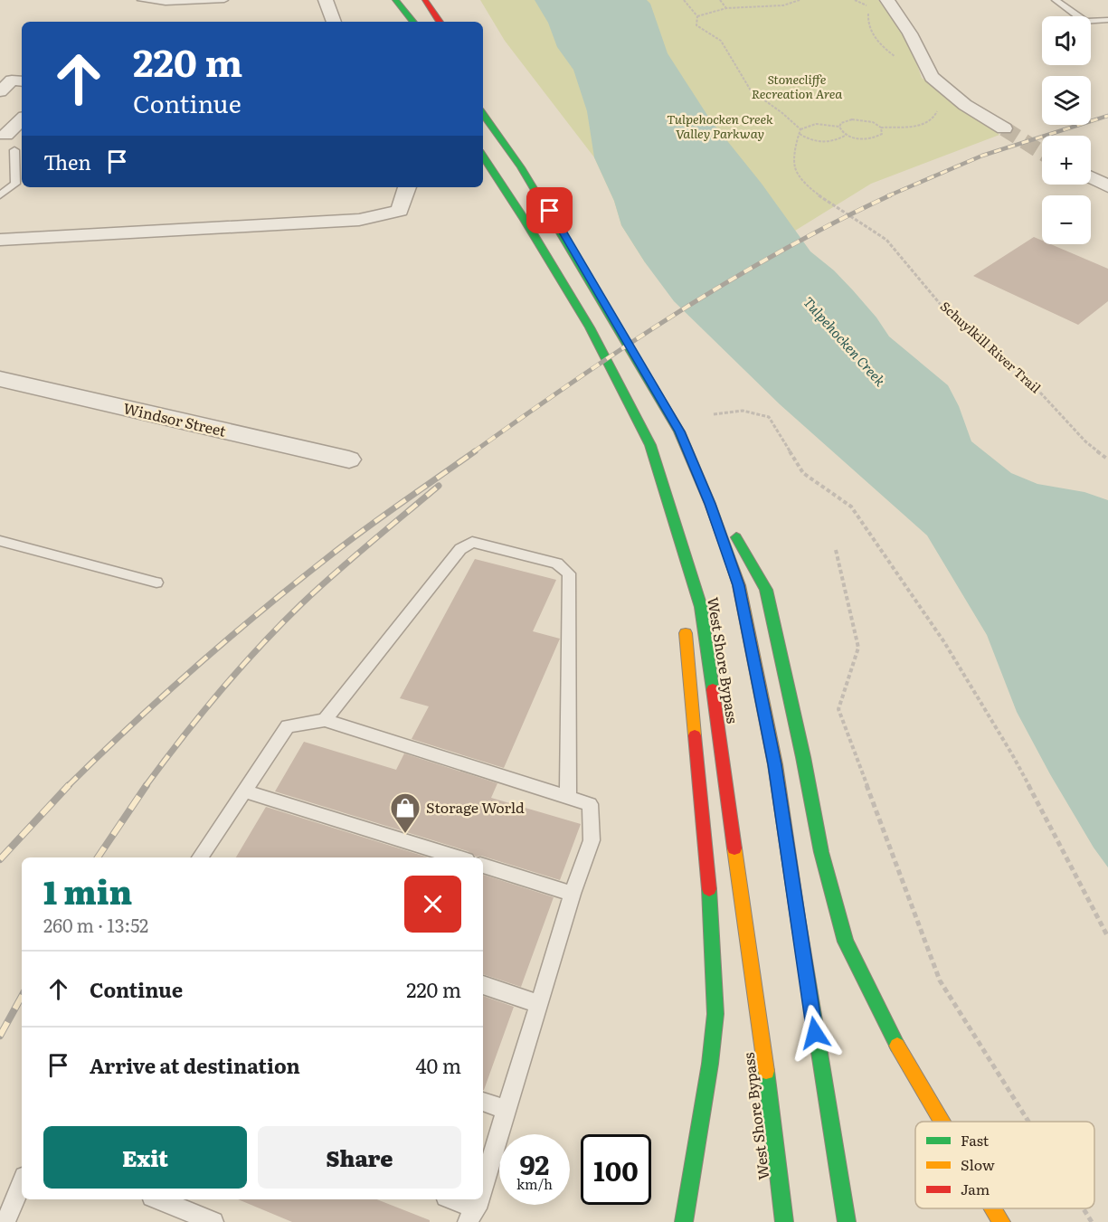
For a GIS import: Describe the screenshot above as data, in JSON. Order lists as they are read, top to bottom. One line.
{"streets":{"highway":["West Shore Bypass"],"street":["Windsor Street"],"path":["Schuylkill River Trail"]},"water":["Tulpehocken Creek"],"parks":["Stonecliffe Recreation Area","Tulpehocken Creek Valley Parkway"],"places":{"shop":["Storage World"]},"legend":["Fast","Slow","Jam"],"page":{"map_buttons":["+","−"],"turn":["220 m","Continue"],"then":"Then","heading":["1 min","260 m · 13:52"],"list":[{"name":"Continue","value":"220 m"},{"name":"Arrive at destination","value":"40 m"}],"buttons":["Exit","Share"],"speed":"92 km/h","limit":"100"}}
